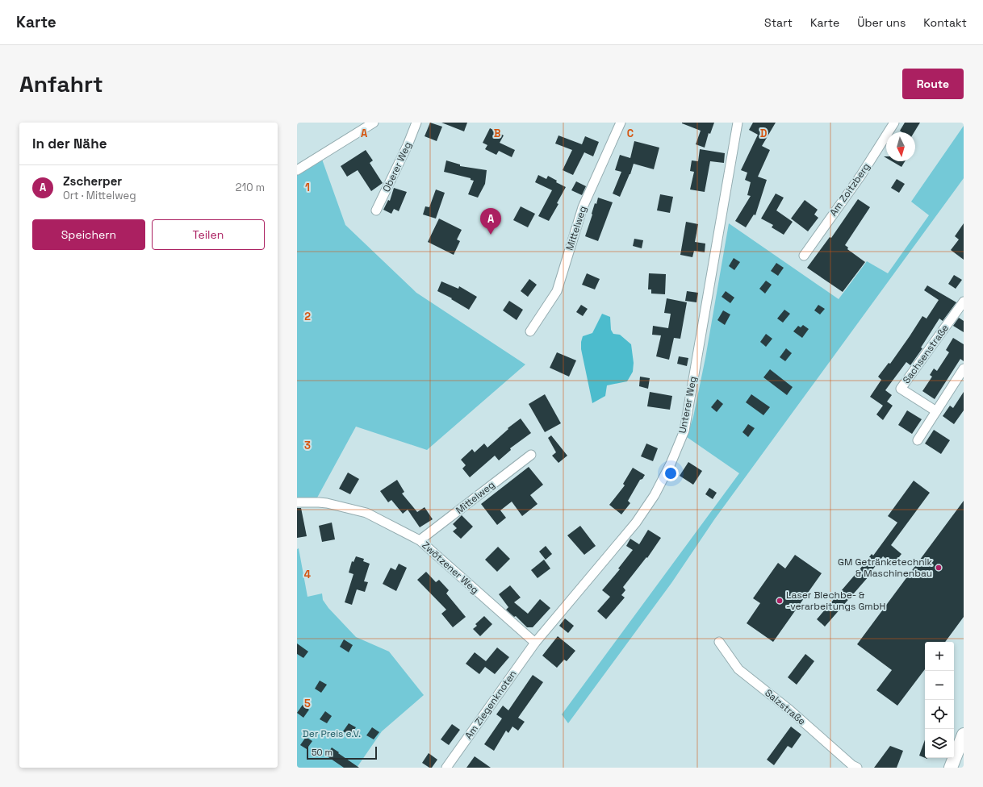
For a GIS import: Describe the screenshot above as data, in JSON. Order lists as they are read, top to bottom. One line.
{"streets":{"street":["Oberer Weg","Am Zoitzberg","Mittelweg","Sachsenstraße","Unterer Weg","Zwötzener Weg","Am Ziegenknoten","Salzstraße"]},"crossings":[["Mittelweg","Zwötzener Weg"],["Unterer Weg","Zwötzener Weg"],["Unterer Weg","Am Ziegenknoten"],["Zwötzener Weg","Am Ziegenknoten"]],"parks":["Der Preis e.V."],"places":["GM Getränketechnik & Maschinenbau","Laser Blechbe- & -verarbeitungs GmbH"],"scale_bar":"50 m","north":"bottom","page":{"header":"Karte","nav":["Start","Karte","Über uns","Kontakt"],"buttons":["Route",["Speichern","Teilen"]],"title":"Anfahrt","heading":"In der Nähe","list":[{"mark":"A","name":"Zscherper","note":"Ort · Mittelweg","value":"210 m"}],"pins":"A","map_buttons":["+","−"],"scale":"50 m"},"grid":{"columns":["A","B","C","D"],"rows":["1","2","3","4","5"]}}
